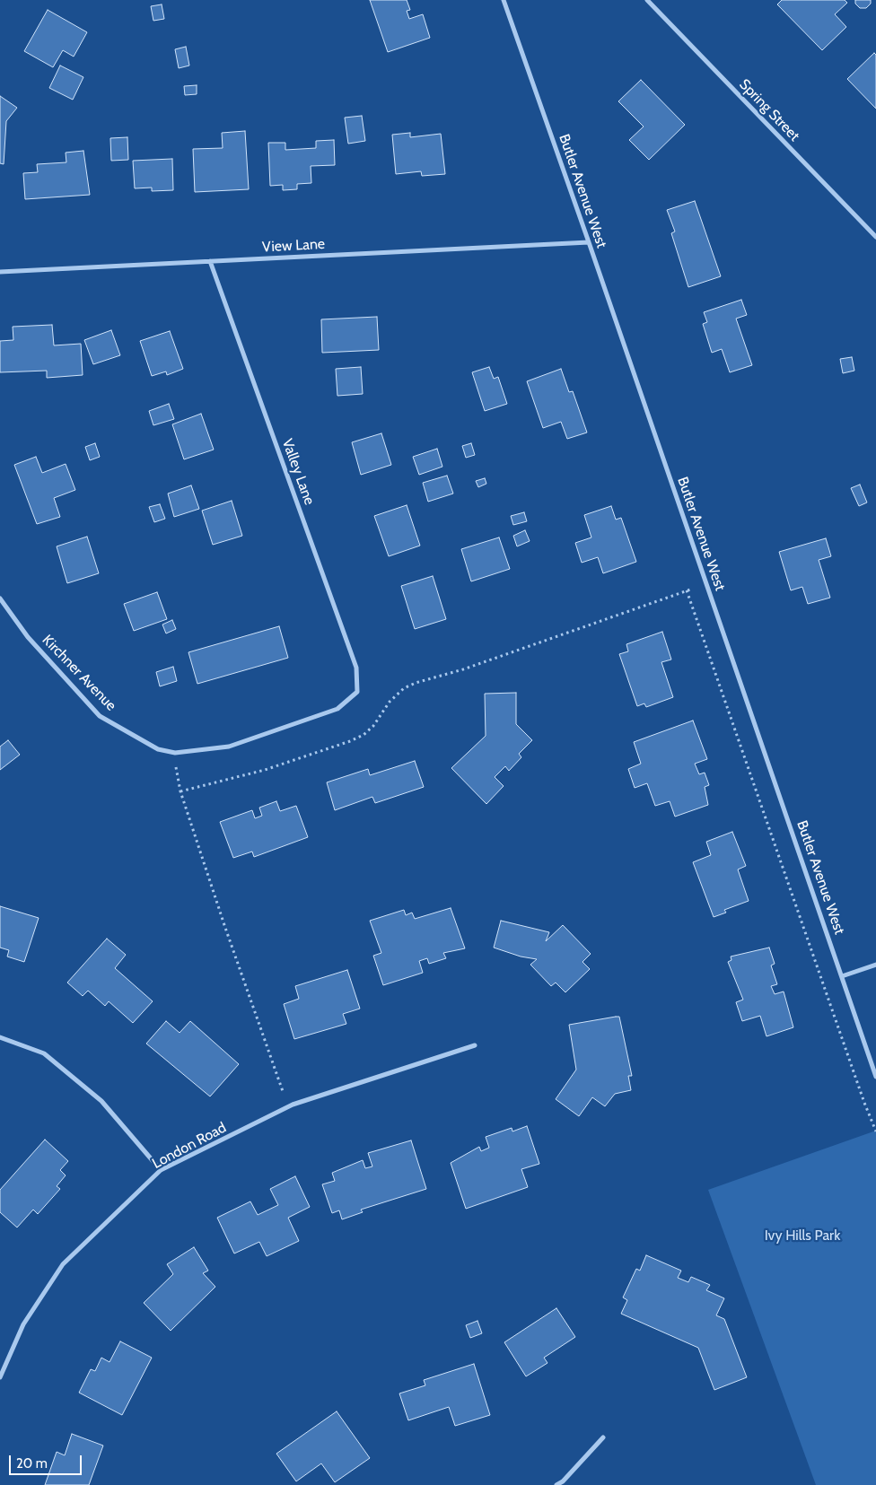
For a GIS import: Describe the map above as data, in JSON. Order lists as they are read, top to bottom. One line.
{"streets":{"street":["Spring Street","Butler Avenue West","View Lane","Valley Lane","Kirchner Avenue","London Road"]},"crossings":[["Butler Avenue West","View Lane"],["View Lane","Valley Lane"],["Valley Lane","Kirchner Avenue"]],"parks":["Ivy Hills Park"],"scale_bar":"20 m"}
